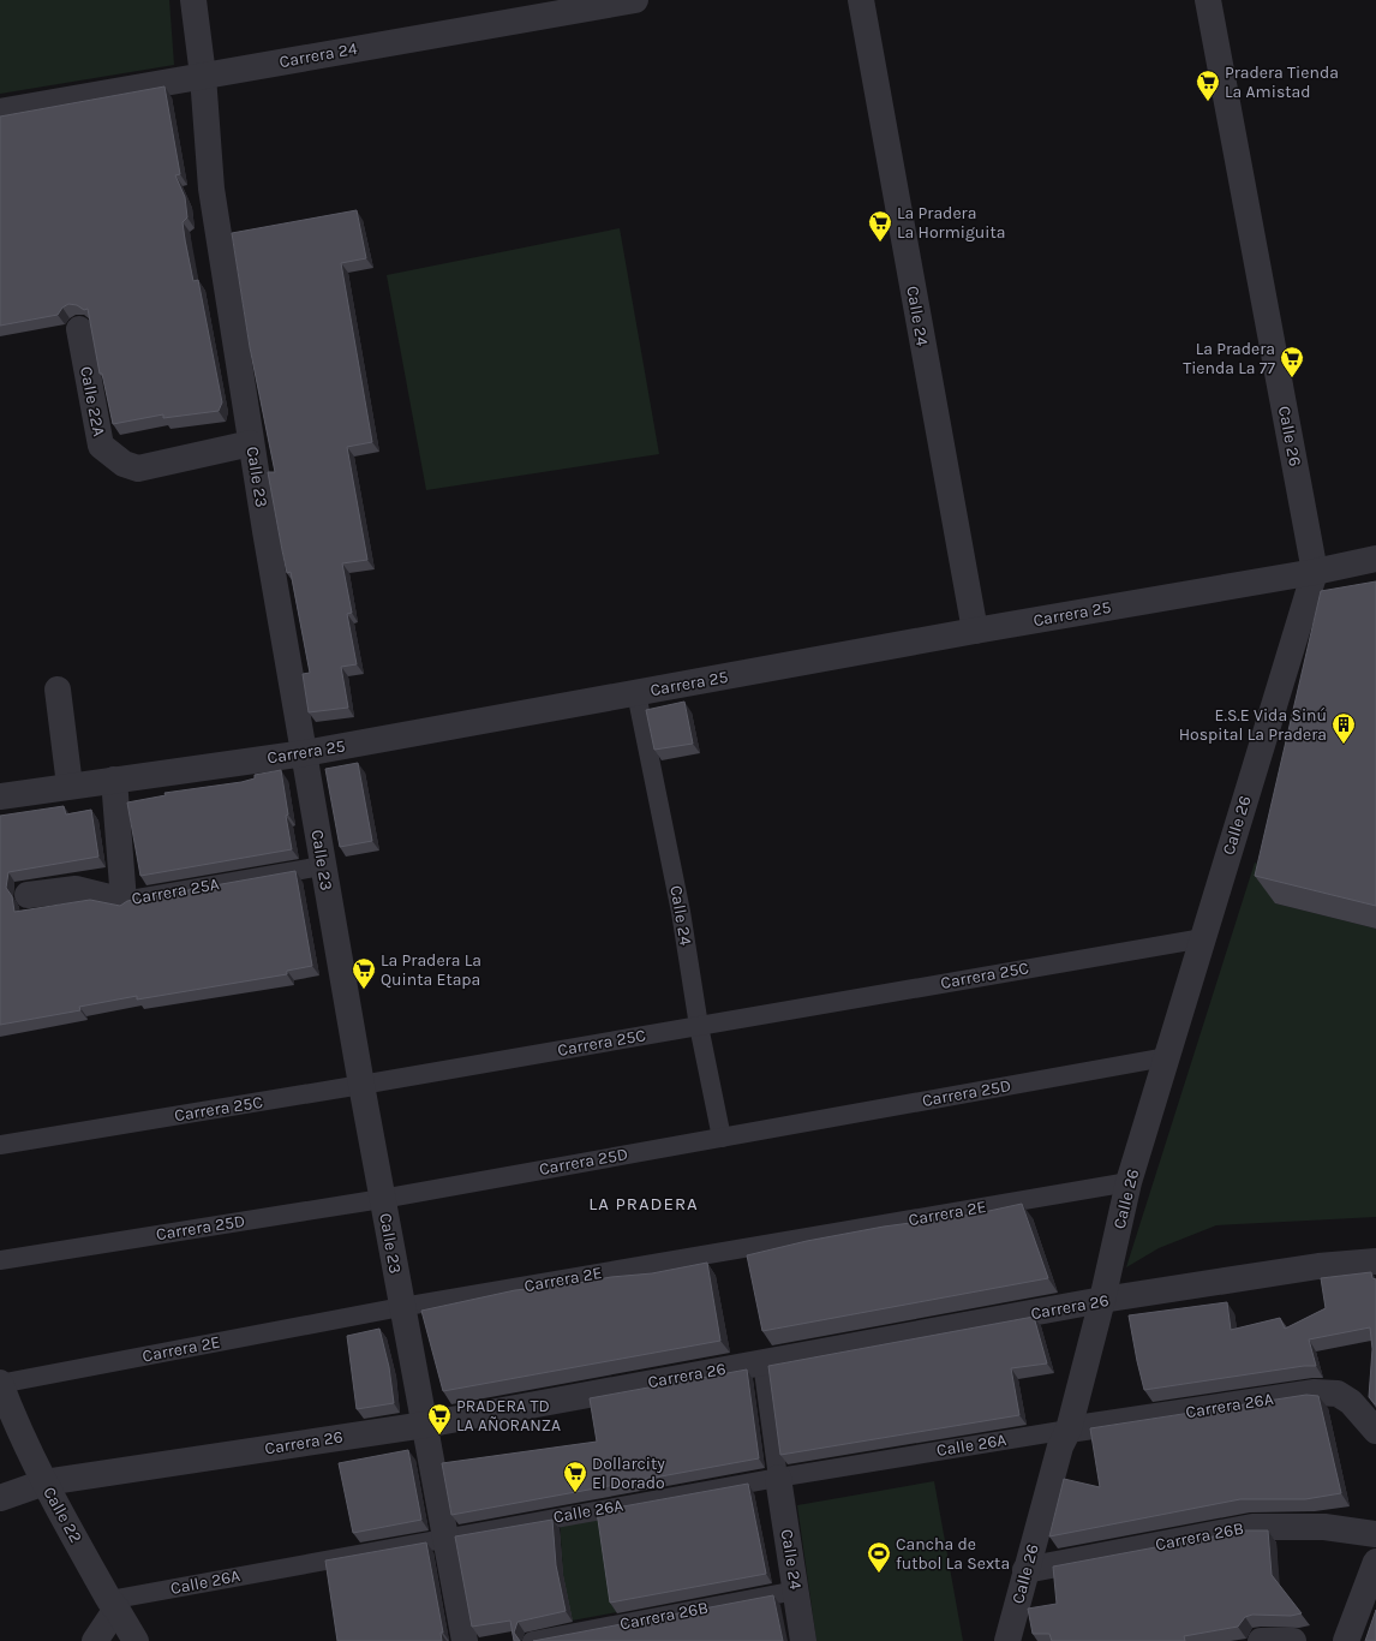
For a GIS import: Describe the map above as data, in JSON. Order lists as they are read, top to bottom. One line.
{"streets":{"street":["Carrera 24","Calle 24","Calle 22A","Calle 26","Calle 23","Carrera 25","Carrera 25A","Carrera 25C","Carrera 25D","Carrera 2E","Carrera 26","Carrera 26A","Calle 26A","Calle 22","Carrera 26B"]},"crossings":[["Carrera 24","Calle 23"],["Calle 24","Carrera 25"],["Calle 24","Carrera 25C"],["Calle 24","Carrera 25D"],["Calle 24","Calle 26A"],["Calle 24","Carrera 26B"],["Calle 22A","Calle 23"],["Calle 26","Carrera 25"],["Calle 26","Carrera 25C"],["Calle 26","Carrera 25D"],["Calle 26","Carrera 2E"],["Calle 26","Carrera 26"],["Calle 26","Carrera 26A"],["Calle 26","Calle 26A"],["Calle 26","Carrera 26B"],["Calle 23","Carrera 25"],["Calle 23","Carrera 25A"],["Calle 23","Carrera 25C"],["Calle 23","Carrera 25D"],["Calle 23","Carrera 2E"],["Calle 23","Carrera 26"],["Calle 23","Calle 26A"],["Carrera 2E","Calle 22"],["Carrera 26","Calle 22"],["Carrera 26A","Calle 26A"],["Calle 26A","Calle 22"]],"districts":["LA PRADERA"],"places":{"supermarket":["Pradera Tienda La Amistad","La Pradera La Hormiguita","La Pradera Tienda La 77","La Pradera La Quinta Etapa","PRADERA TD LA AÑORANZA","Dollarcity El Dorado"],"building":["E.S.E Vida Sinú Hospital La Pradera"],"sports":["Cancha de futbol La Sexta"]}}
